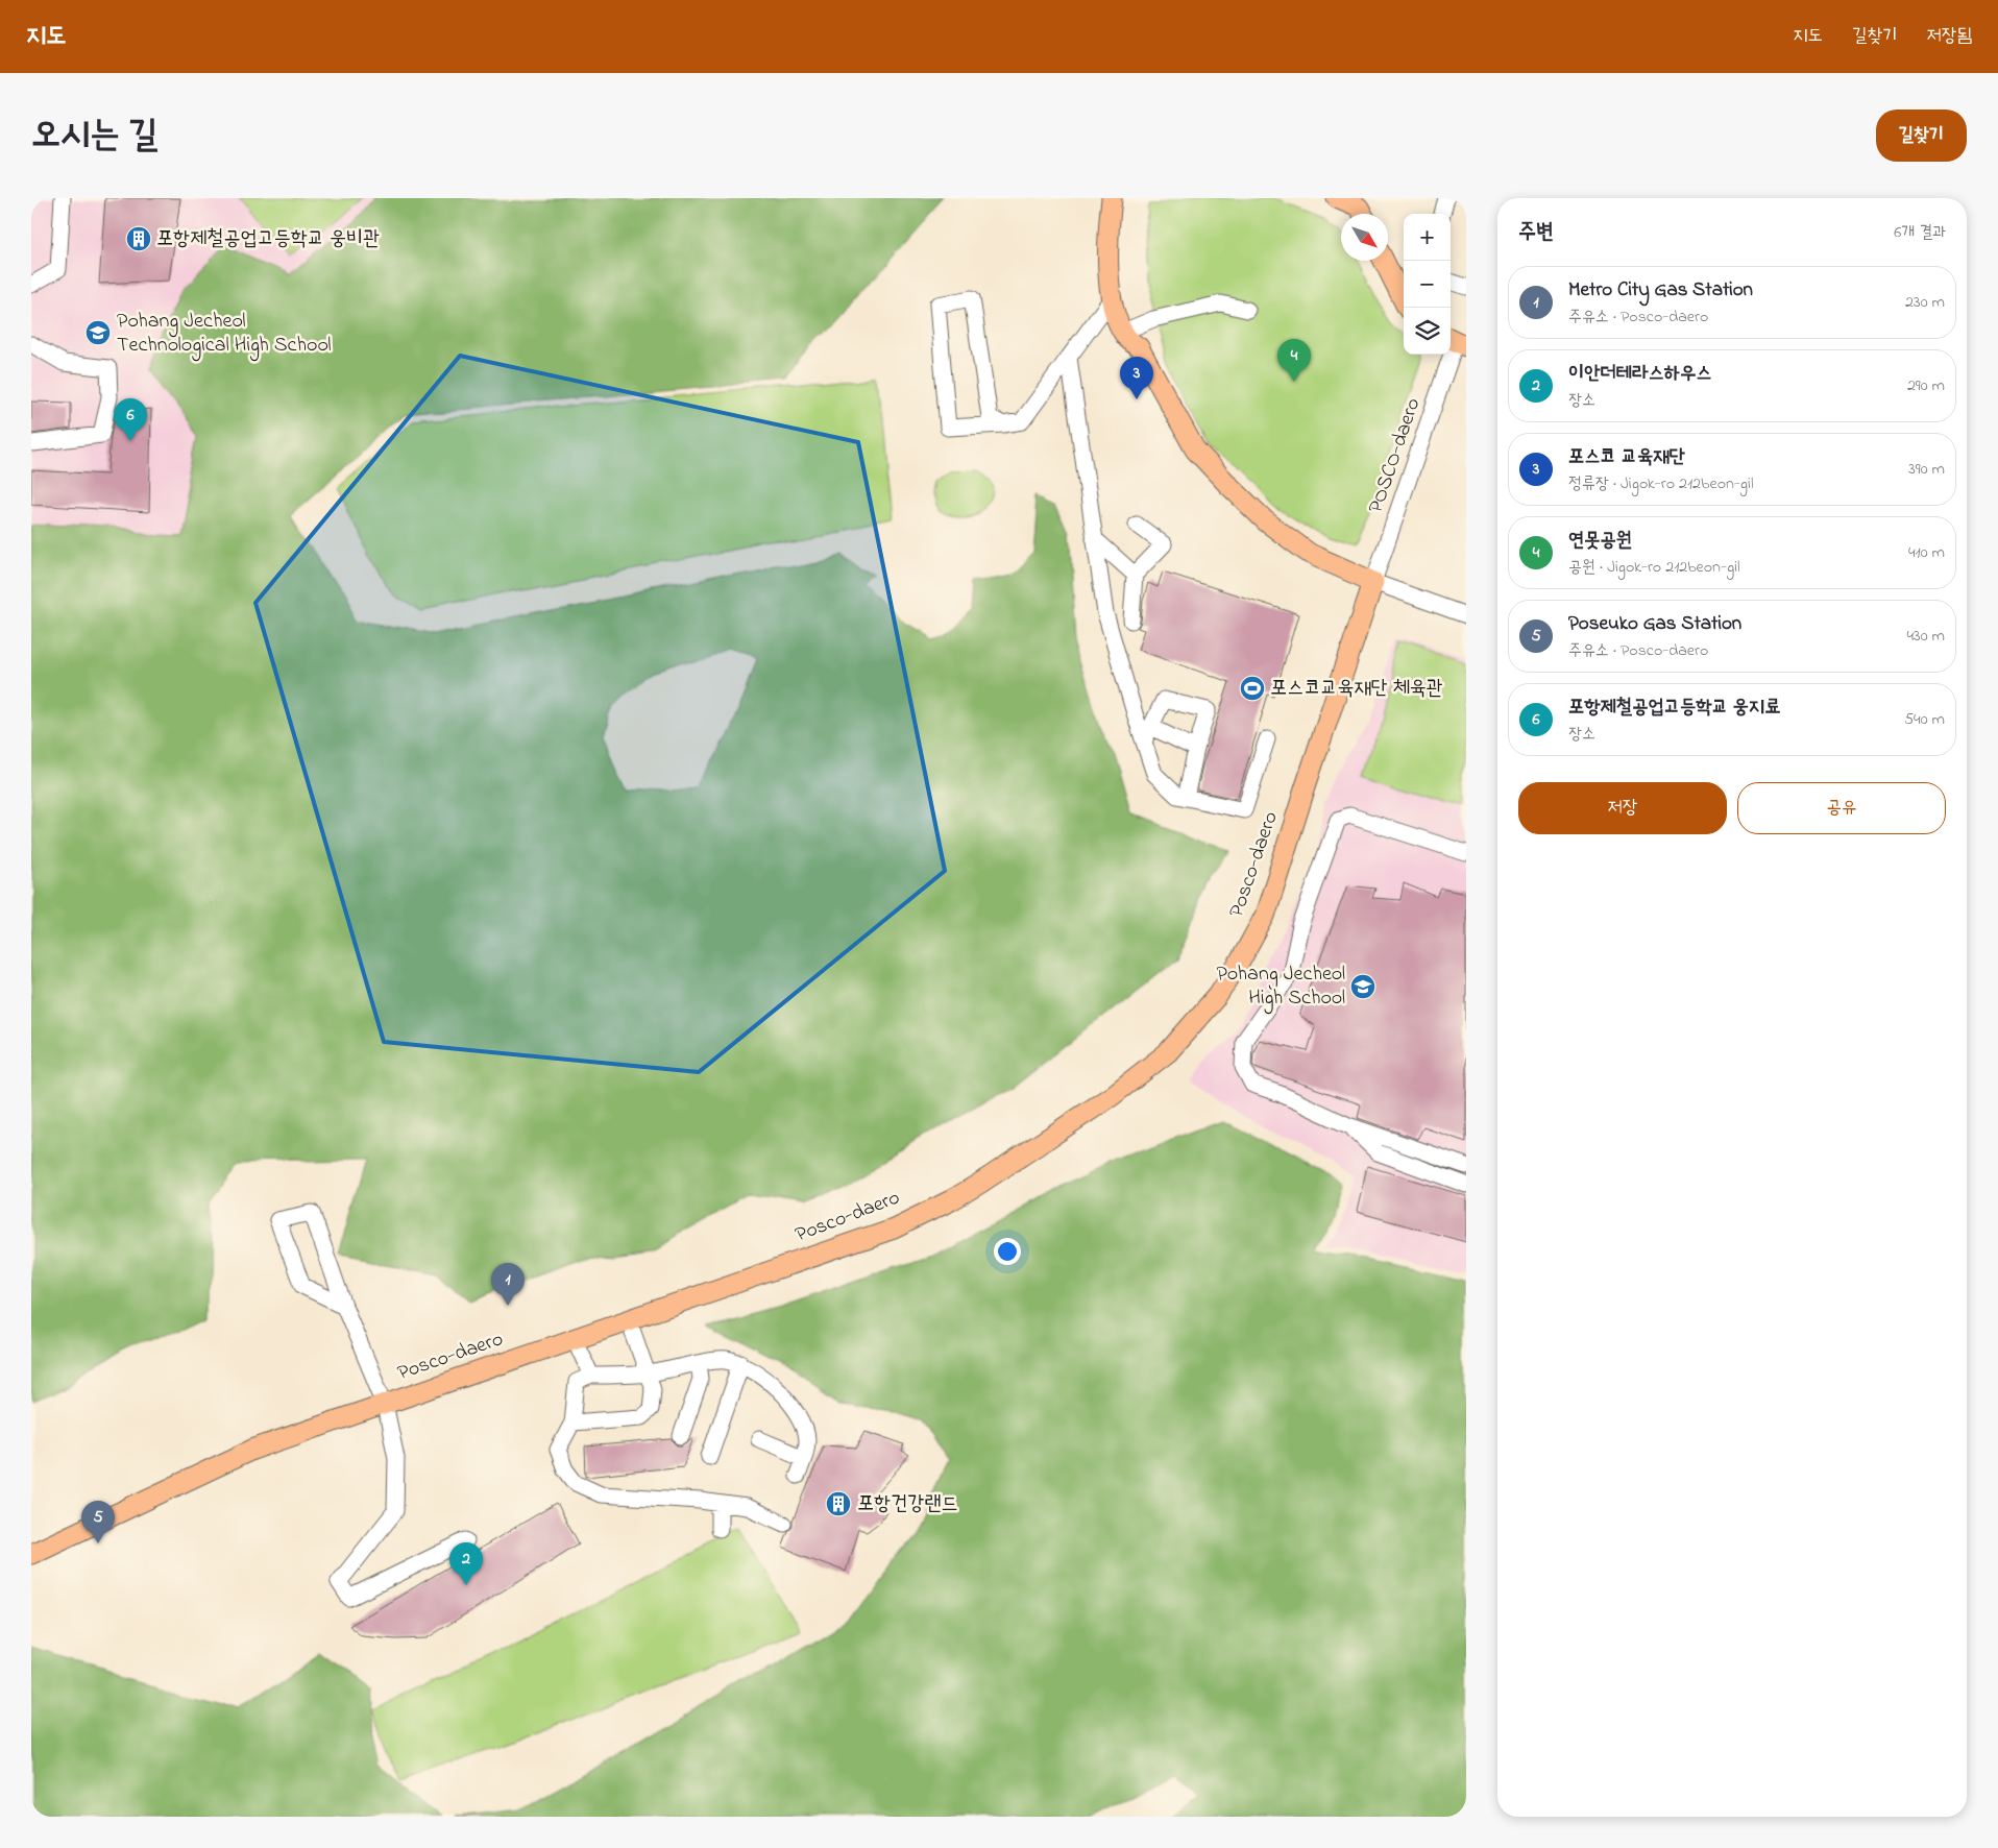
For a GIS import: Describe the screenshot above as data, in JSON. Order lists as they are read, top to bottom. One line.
{"streets":{"main road":["Posco-daero"],"street":["POSCO-daero"]},"crossings":[["POSCO-daero","Posco-daero"]],"places":{"building":["포항제철공업고등학교 웅비관","포항건강랜드"],"school or university":["Pohang Jecheol Technological High School","Pohang Jecheol High School"],"sports":["포스코교육재단 체육관"]},"north":"bottom right","page":{"header":"지도","nav":["지도","길찾기","저장됨"],"title":"오시는 길","buttons":["길찾기",["저장","공유"]],"heading":["주변","6개 결과"],"map_buttons":["+","−"],"list":[{"mark":"1","name":"Metro City Gas Station","note":"주유소 · Posco-daero","value":"230 m"},{"mark":"2","name":"이안더테라스하우스","note":"장소","value":"290 m"},{"mark":"3","name":"포스코 교육재단","note":"정류장 · Jigok-ro 212beon-gil","value":"390 m"},{"mark":"4","name":"연못공원","note":"공원 · Jigok-ro 212beon-gil","value":"410 m"},{"mark":"5","name":"Poseuko Gas Station","note":"주유소 · Posco-daero","value":"430 m"},{"mark":"6","name":"포항제철공업고등학교 웅지료","note":"장소","value":"540 m"}],"pins":["4","3","6","1","5","2"]}}
